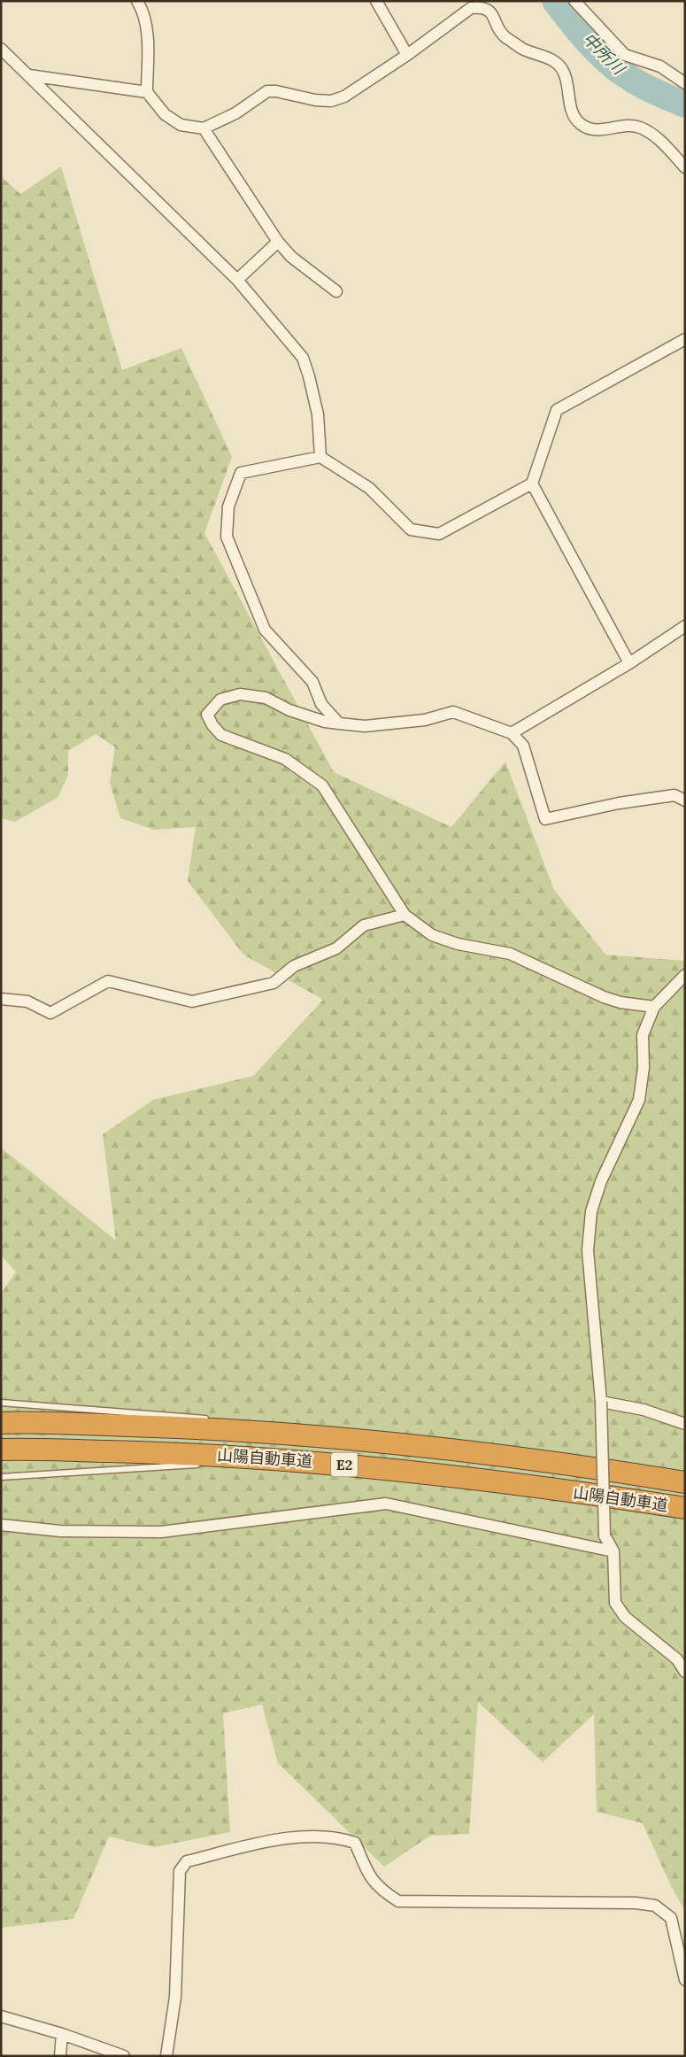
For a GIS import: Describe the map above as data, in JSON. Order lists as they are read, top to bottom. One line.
{"streets":{"highway":["山陽自動車道","E2"]},"water":["中所川"]}
